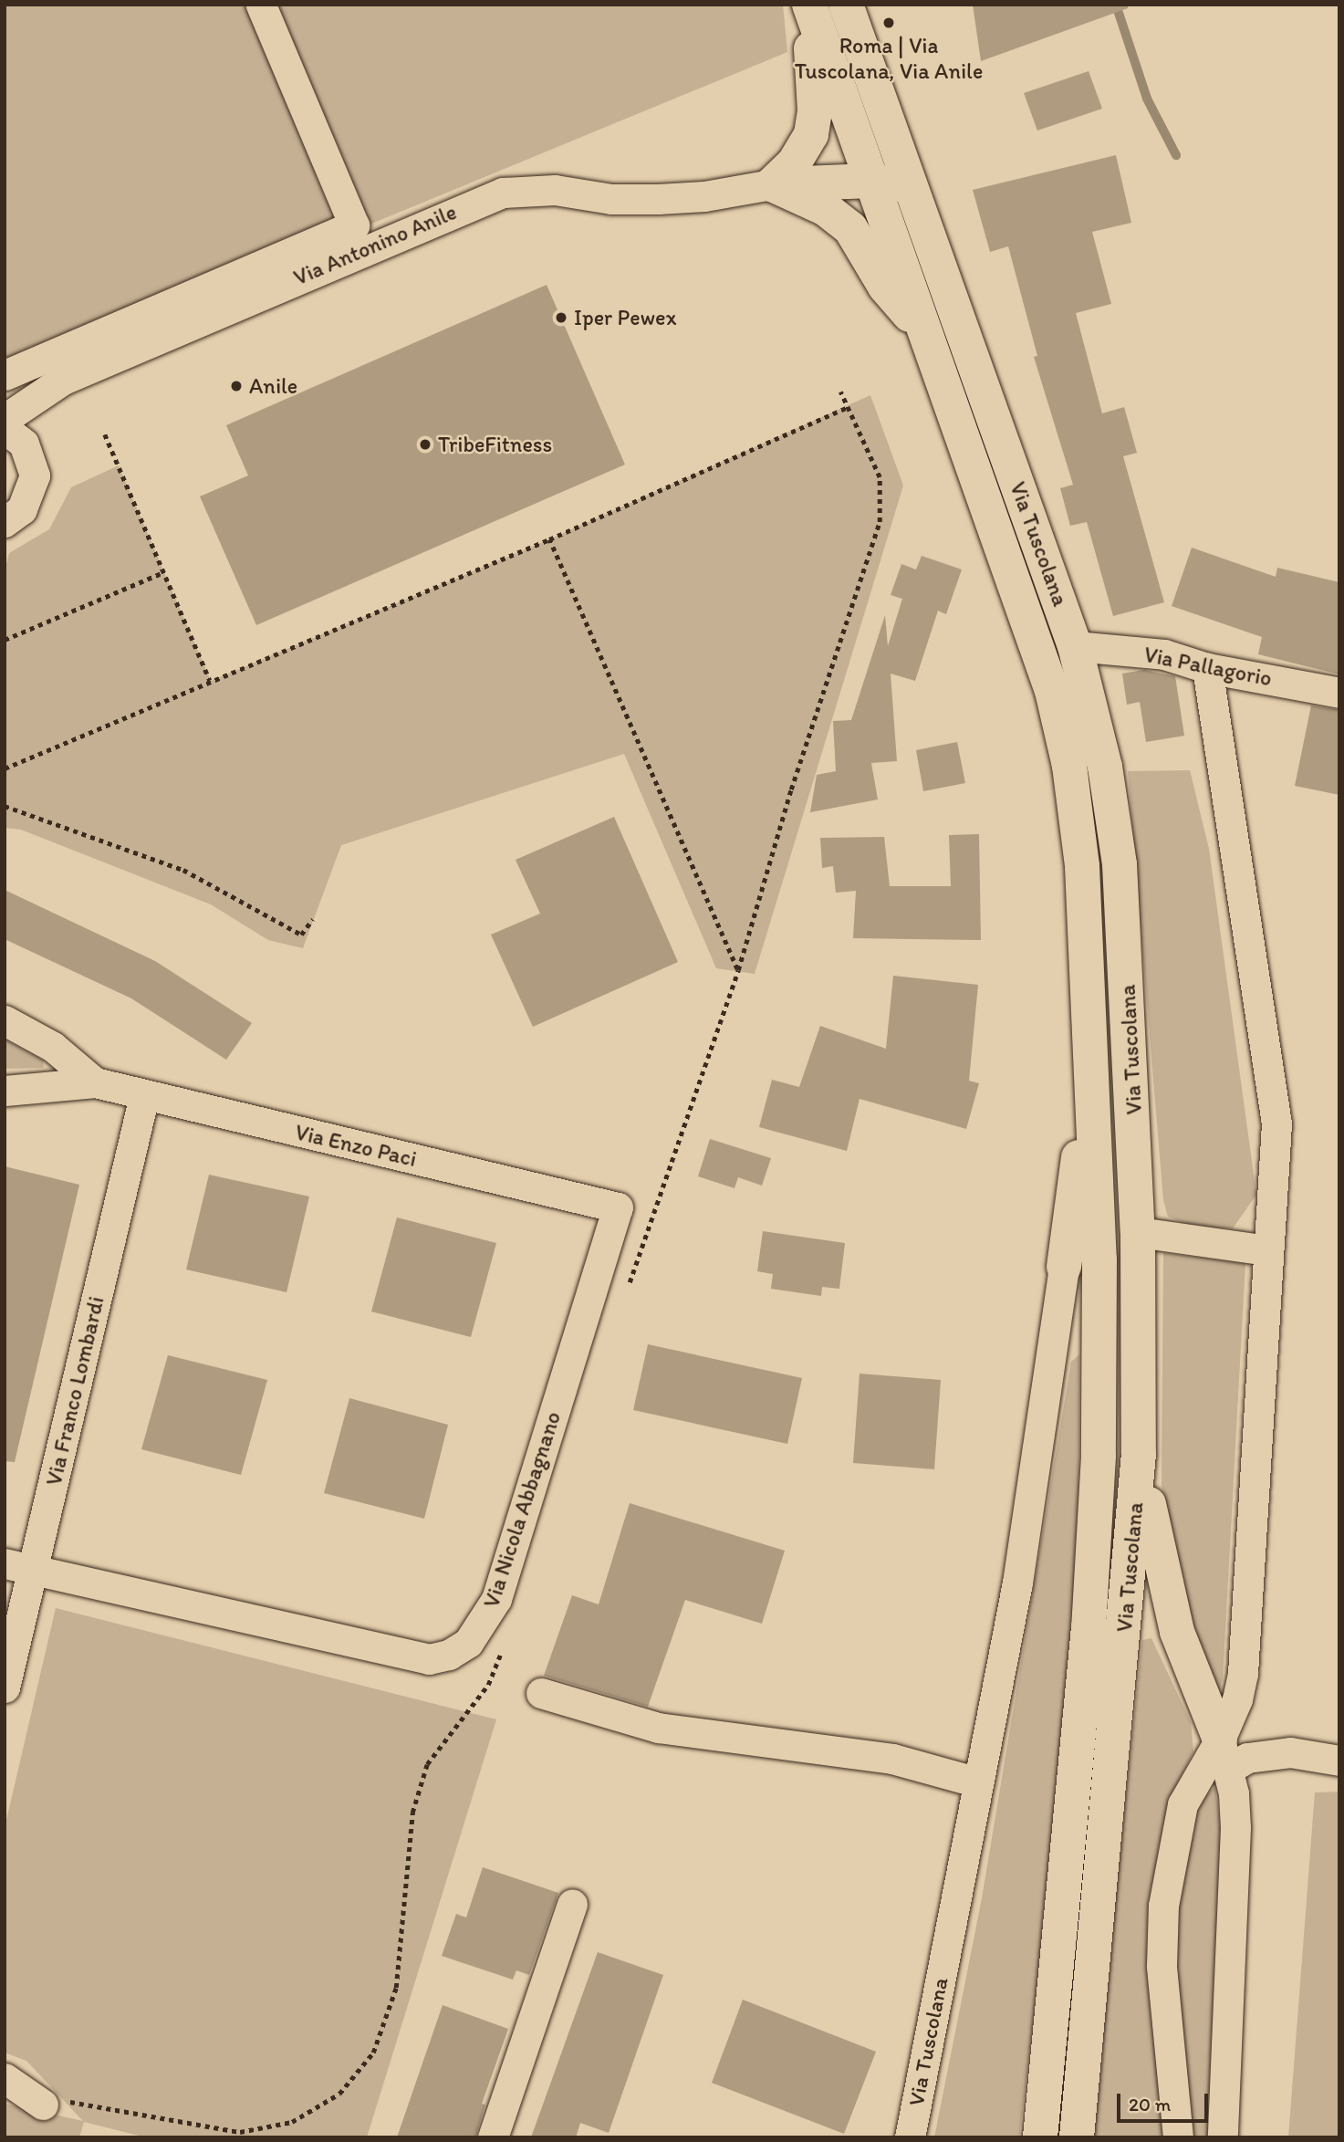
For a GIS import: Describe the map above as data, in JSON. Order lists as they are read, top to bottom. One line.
{"streets":{"main road":["Via Tuscolana"],"street":["Via Antonino Anile","Via Pallagorio","Via Enzo Paci","Via Franco Lombardi","Via Nicola Abbagnano"]},"crossings":[["Via Tuscolana","Via Pallagorio"],["Via Enzo Paci","Via Franco Lombardi"],["Via Enzo Paci","Via Nicola Abbagnano"],["Via Franco Lombardi","Via Nicola Abbagnano"]],"places":["Roma | Via Tuscolana, Via Anile","Iper Pewex","Anile","TribeFitness"],"scale_bar":"20 m"}
